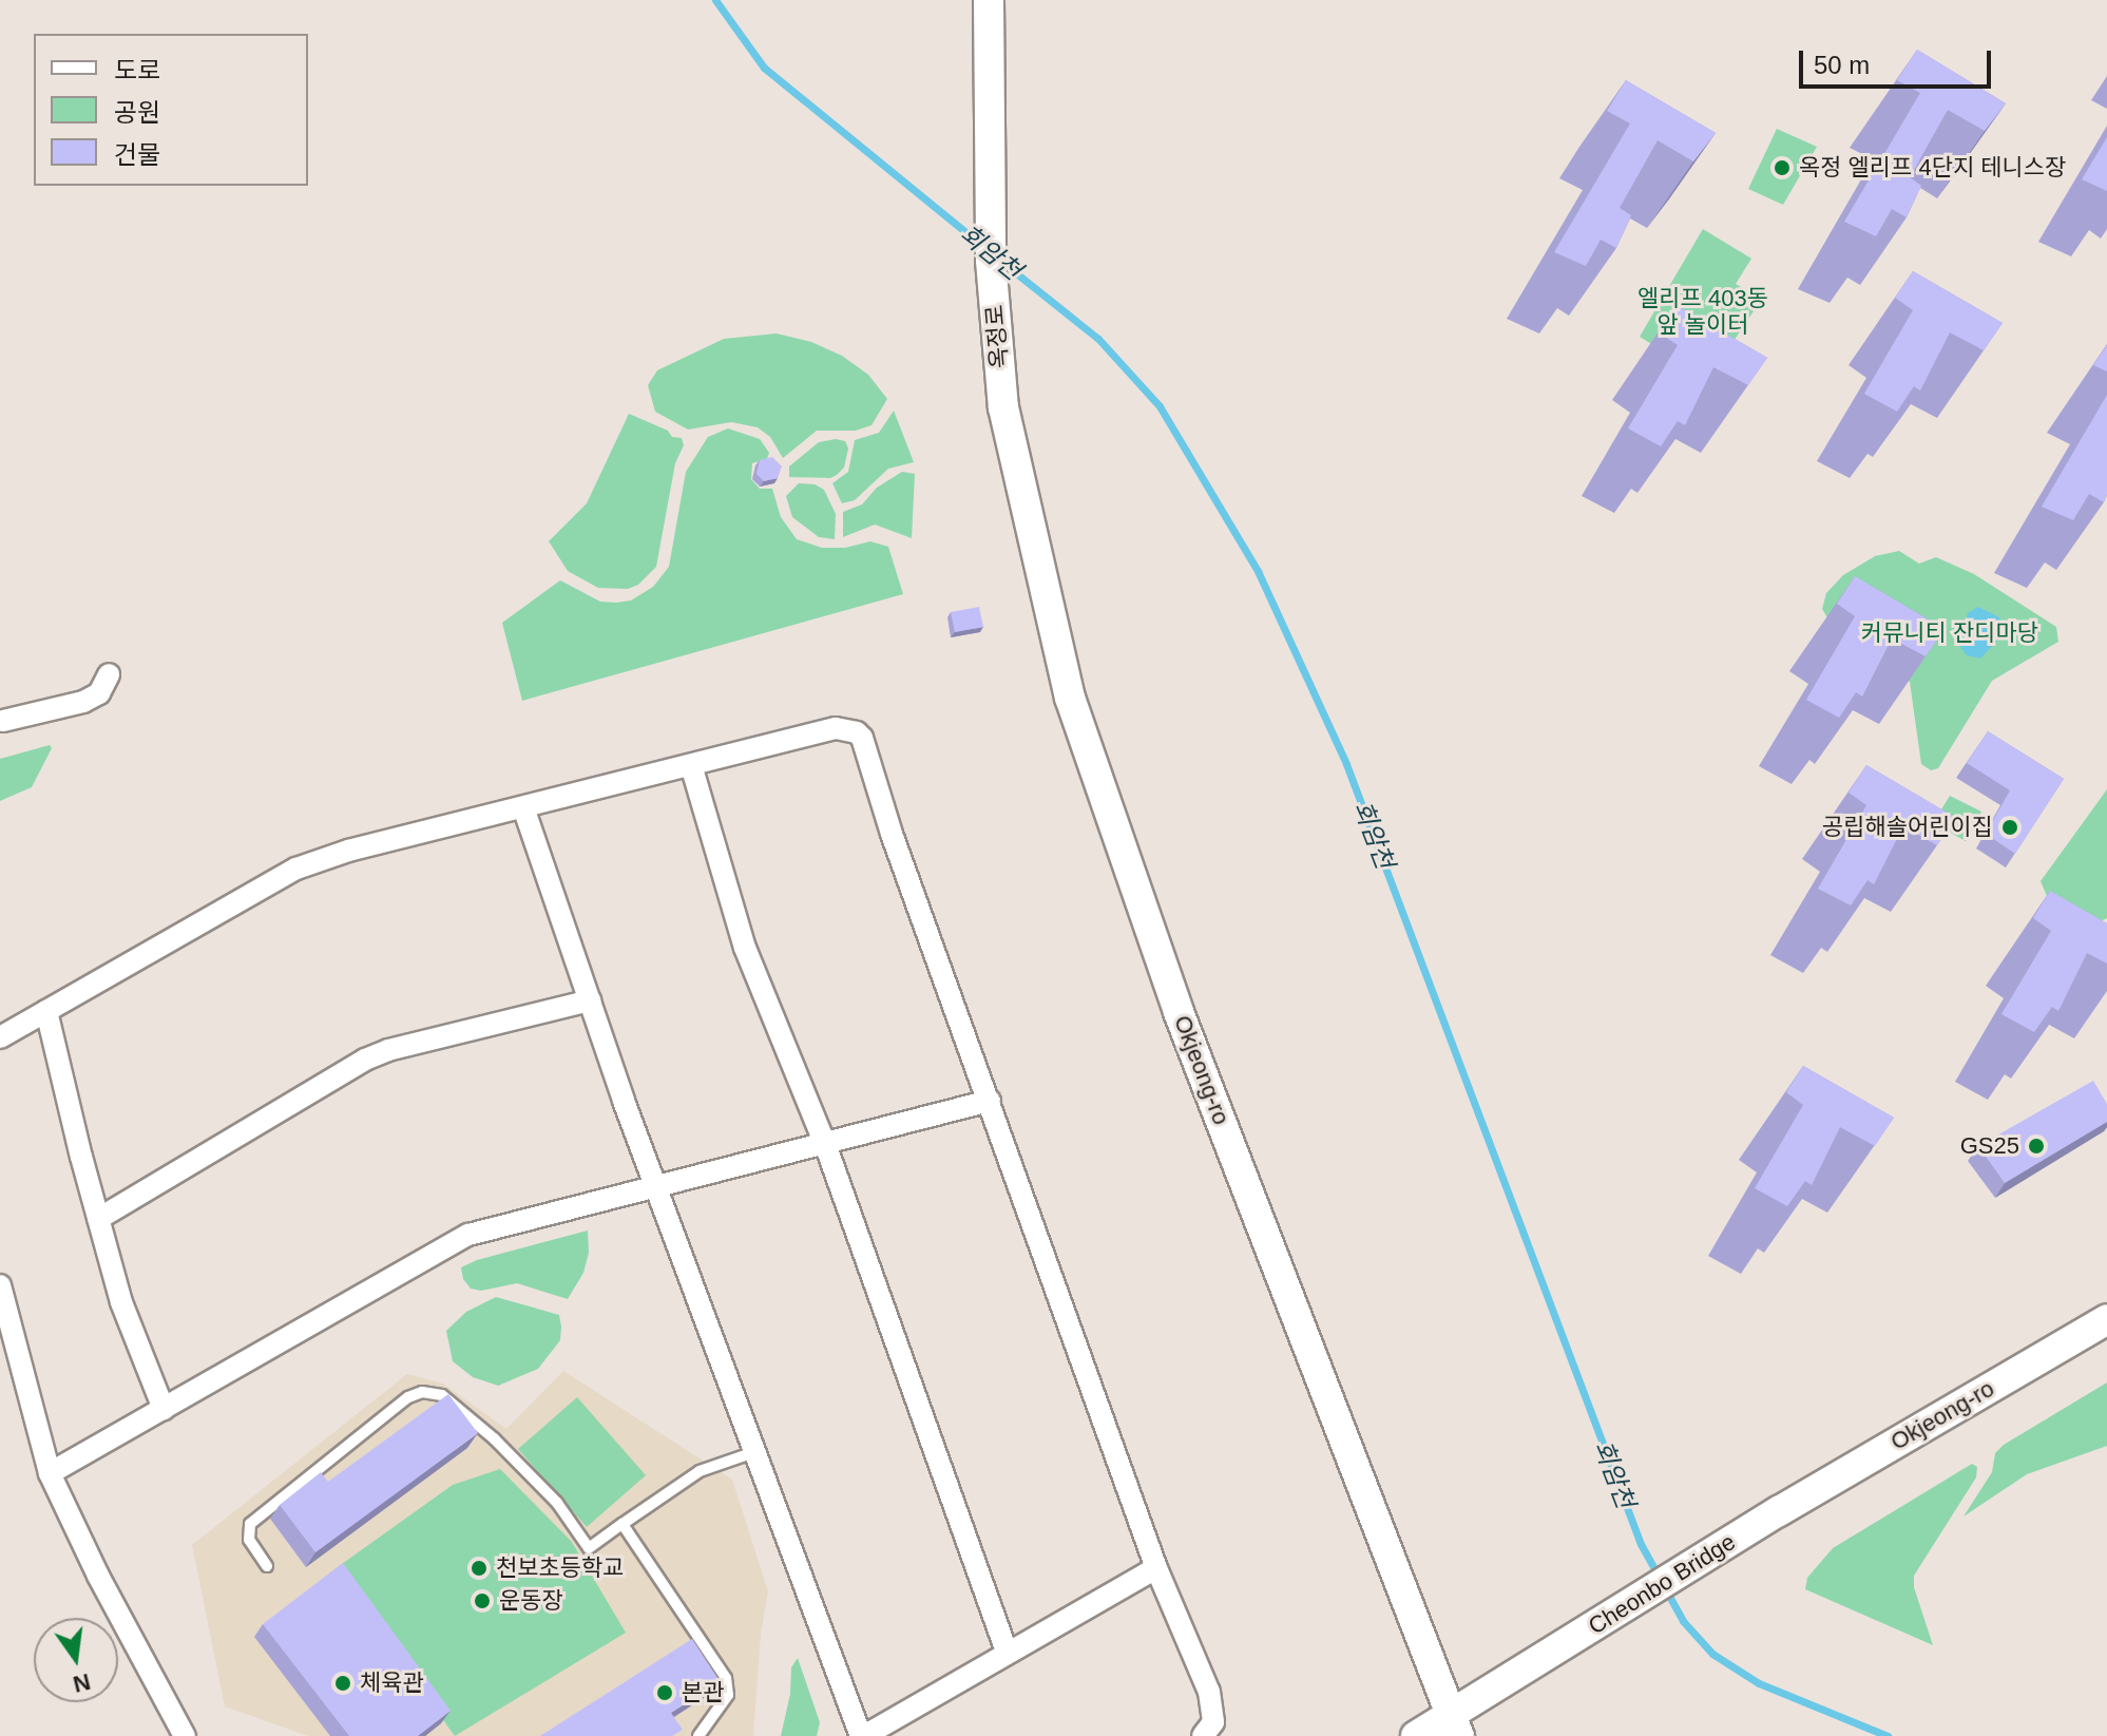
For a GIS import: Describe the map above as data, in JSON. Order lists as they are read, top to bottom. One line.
{"streets":{"main road":["옥정로","Okjeong-ro","Cheonbo Bridge"]},"crossings":[["옥정로","Okjeong-ro"],["Okjeong-ro","Cheonbo Bridge"]],"water":["회암천"],"parks":["엘리프 403동 앞 놀이터","커뮤니티 잔디마당"],"places":["옥정 엘리프 4단지 테니스장","공립해솔어린이집","GS25","천보초등학교","운동장","체육관","본관"],"legend":["도로","공원","건물"],"scale_bar":"50 m","north":"bottom"}
